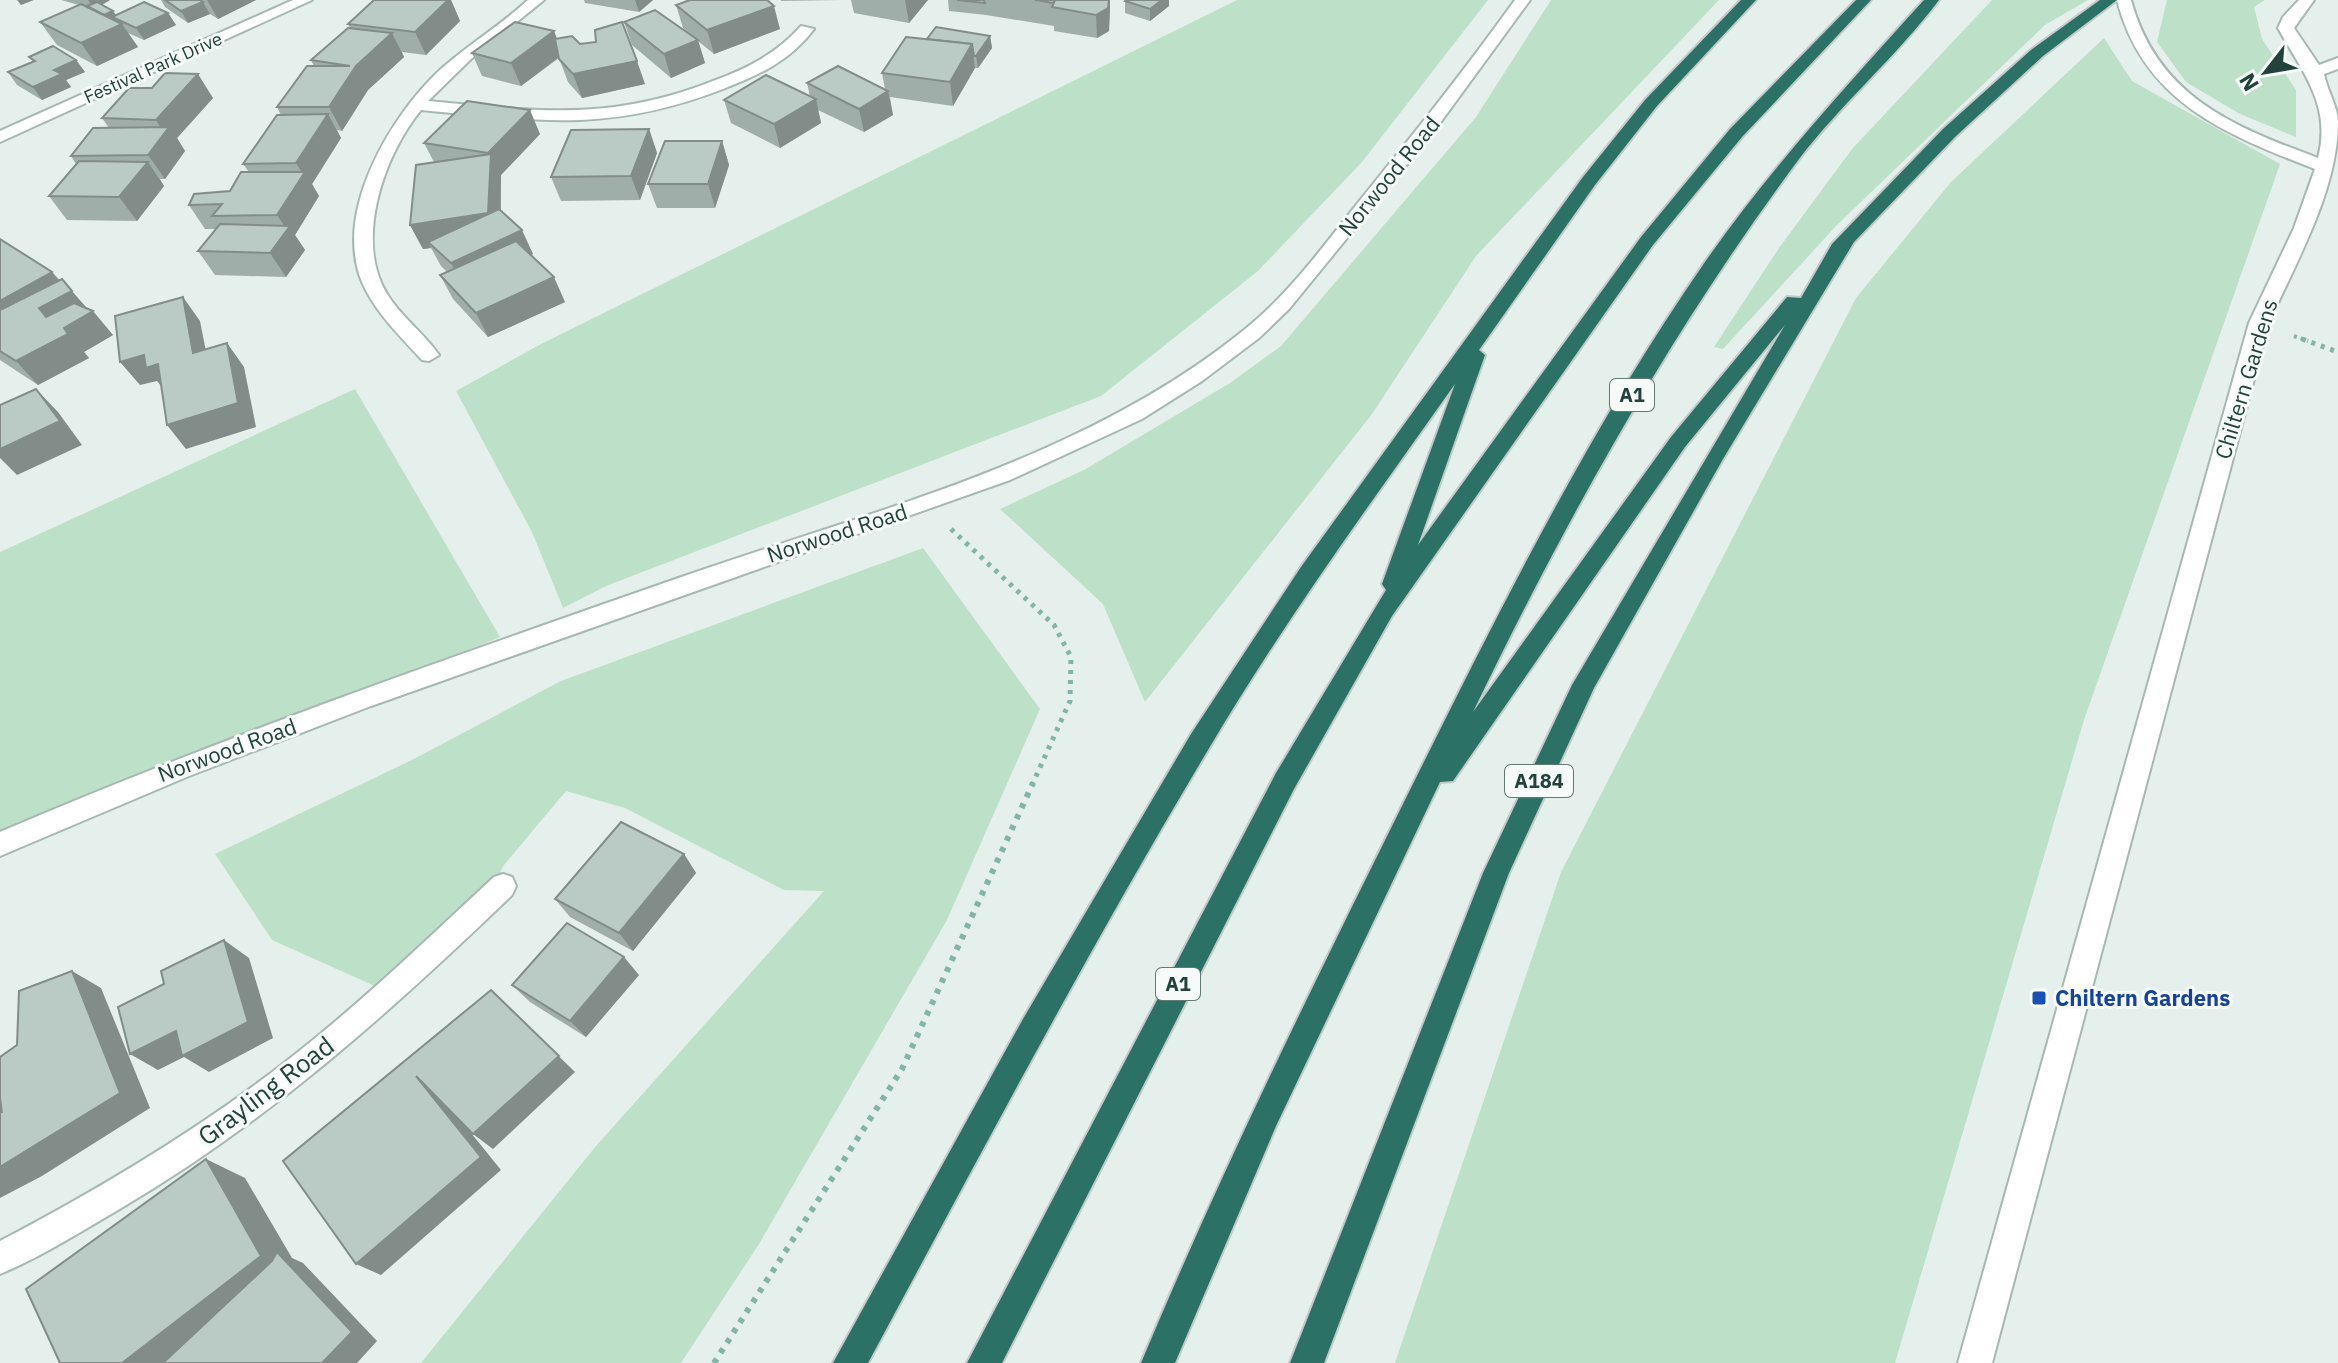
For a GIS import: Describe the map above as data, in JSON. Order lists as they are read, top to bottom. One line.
{"streets":{"highway":["A1","A184"],"street":["Festival Park Drive","Norwood Road","Chiltern Gardens","Grayling Road"]},"crossings":[["A1","A184"]],"places":{"transit":["Chiltern Gardens"]},"north":"bottom left"}
